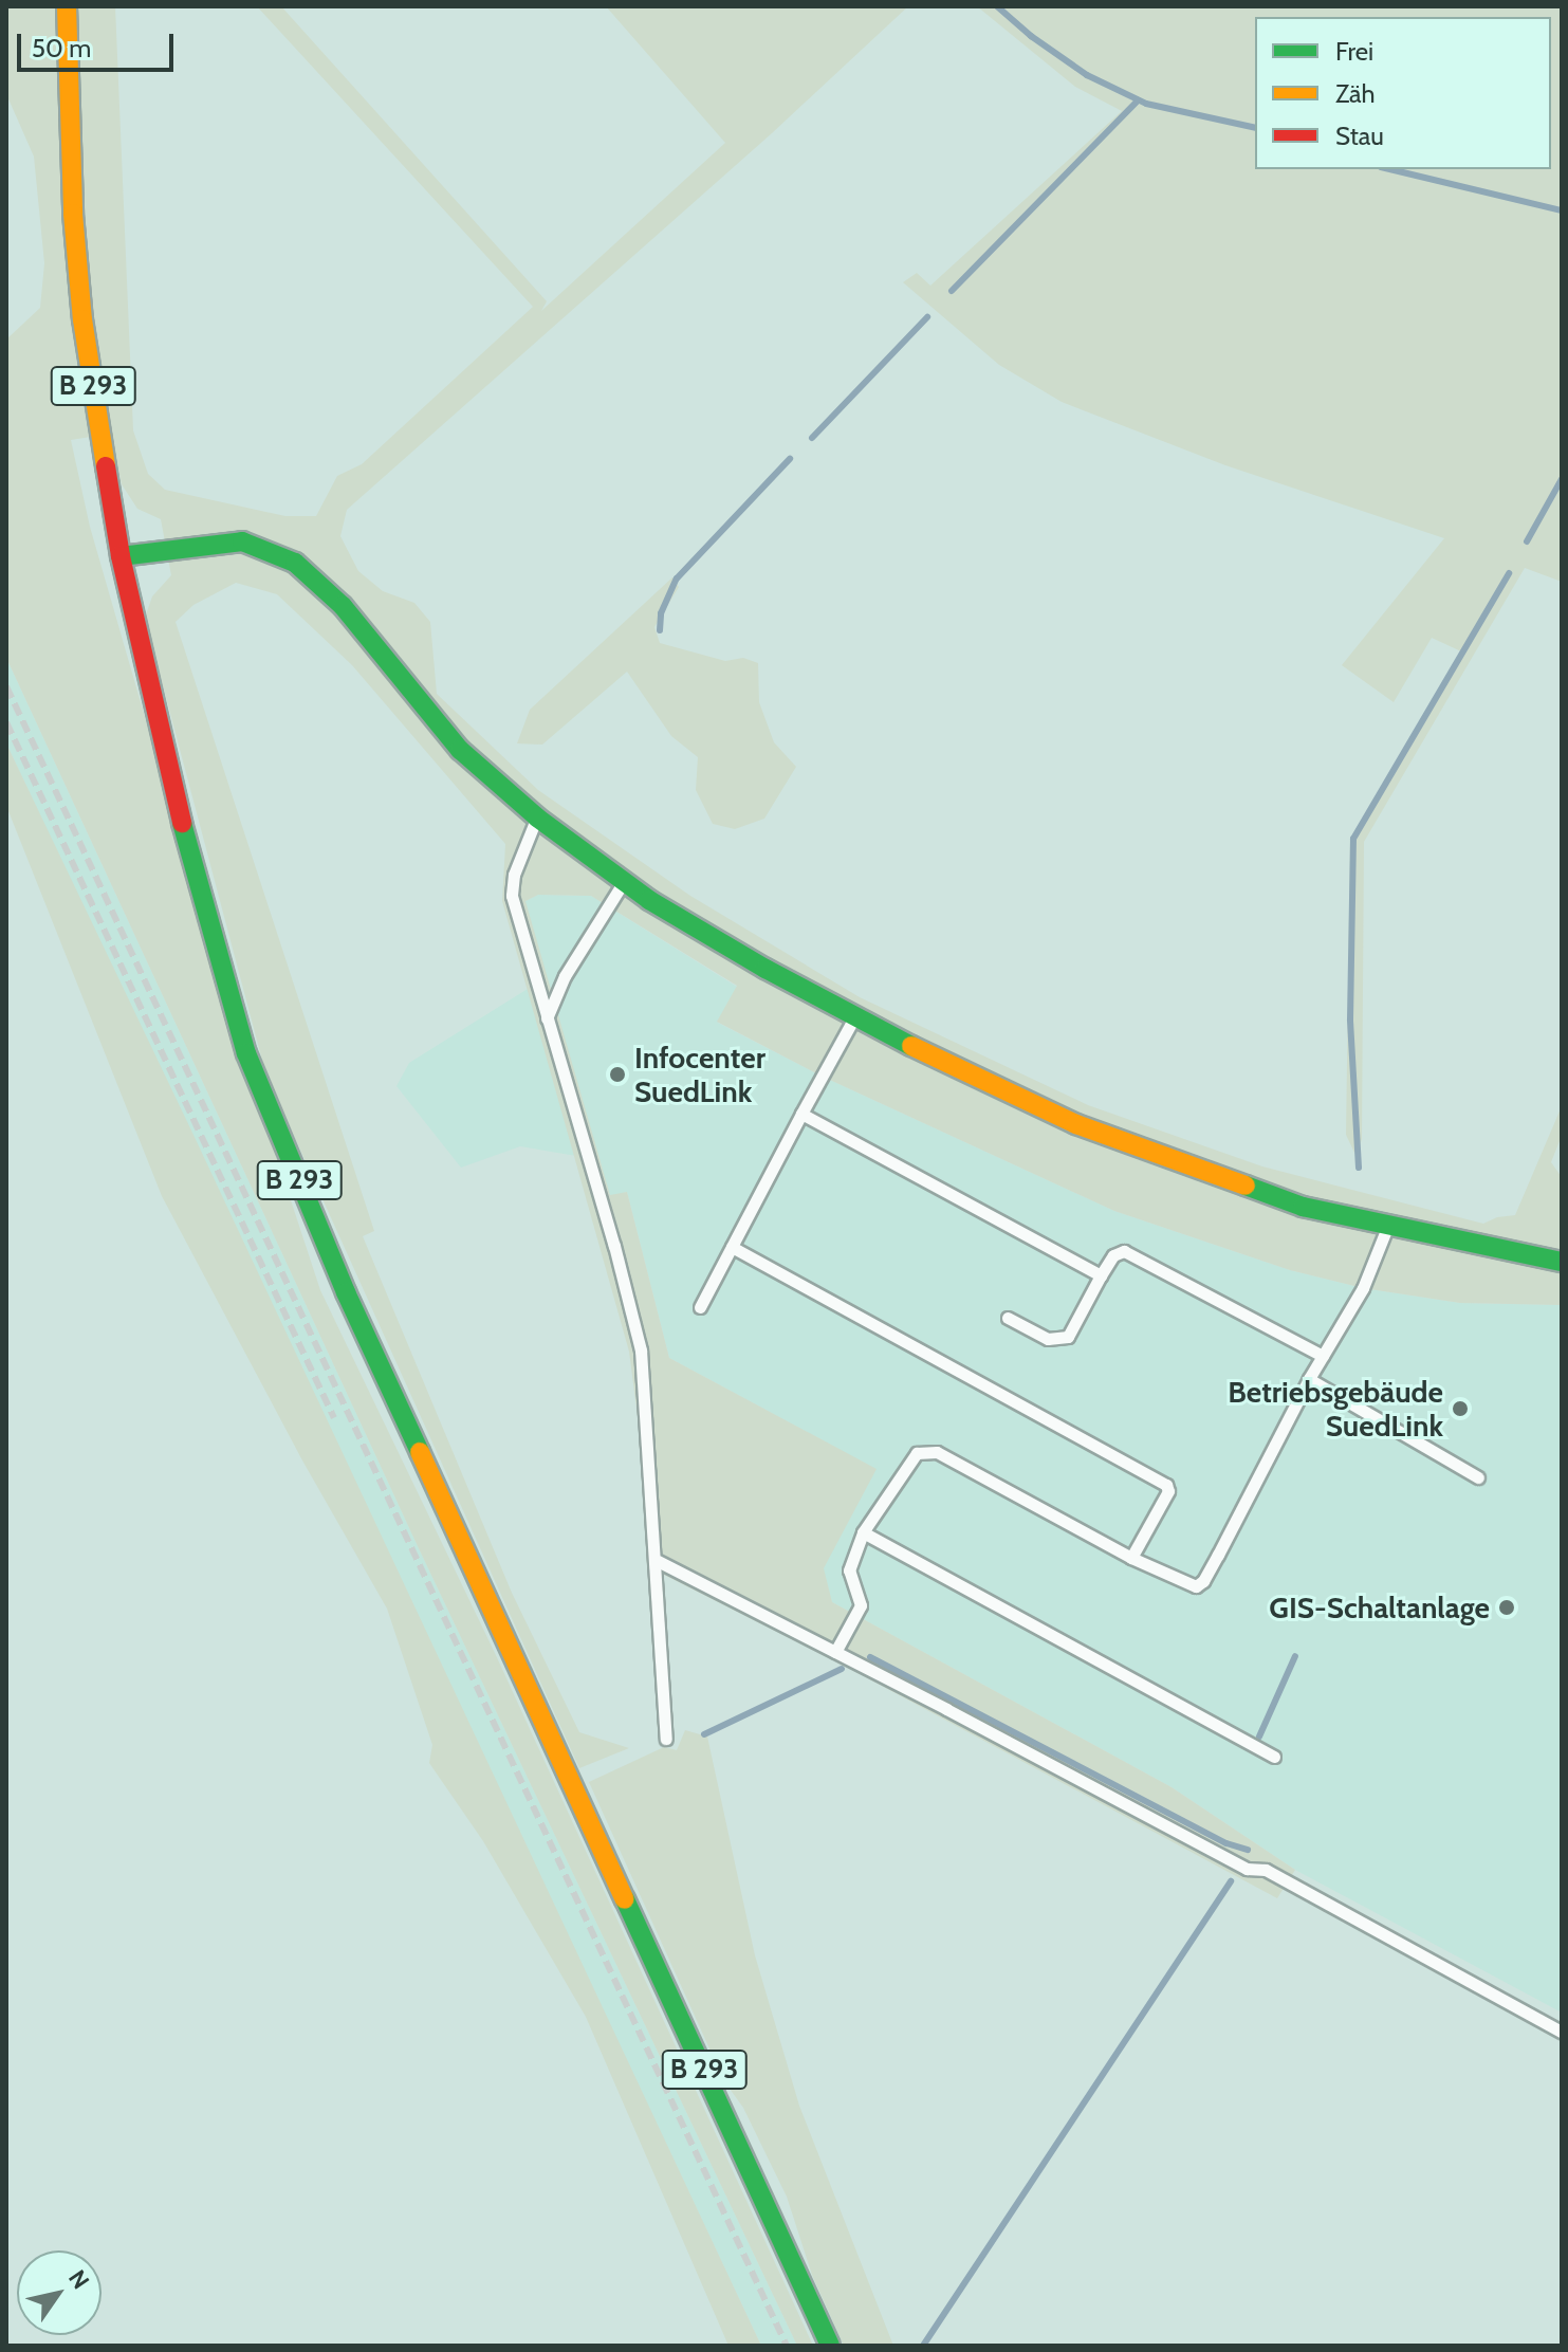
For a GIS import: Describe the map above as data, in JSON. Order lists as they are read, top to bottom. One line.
{"streets":{"main road":["B 293"]},"places":["Infocenter SuedLink","Betriebsgebäude SuedLink","GIS-Schaltanlage"],"legend":["Frei","Zäh","Stau"],"scale_bar":"50 m","north":"top right"}
